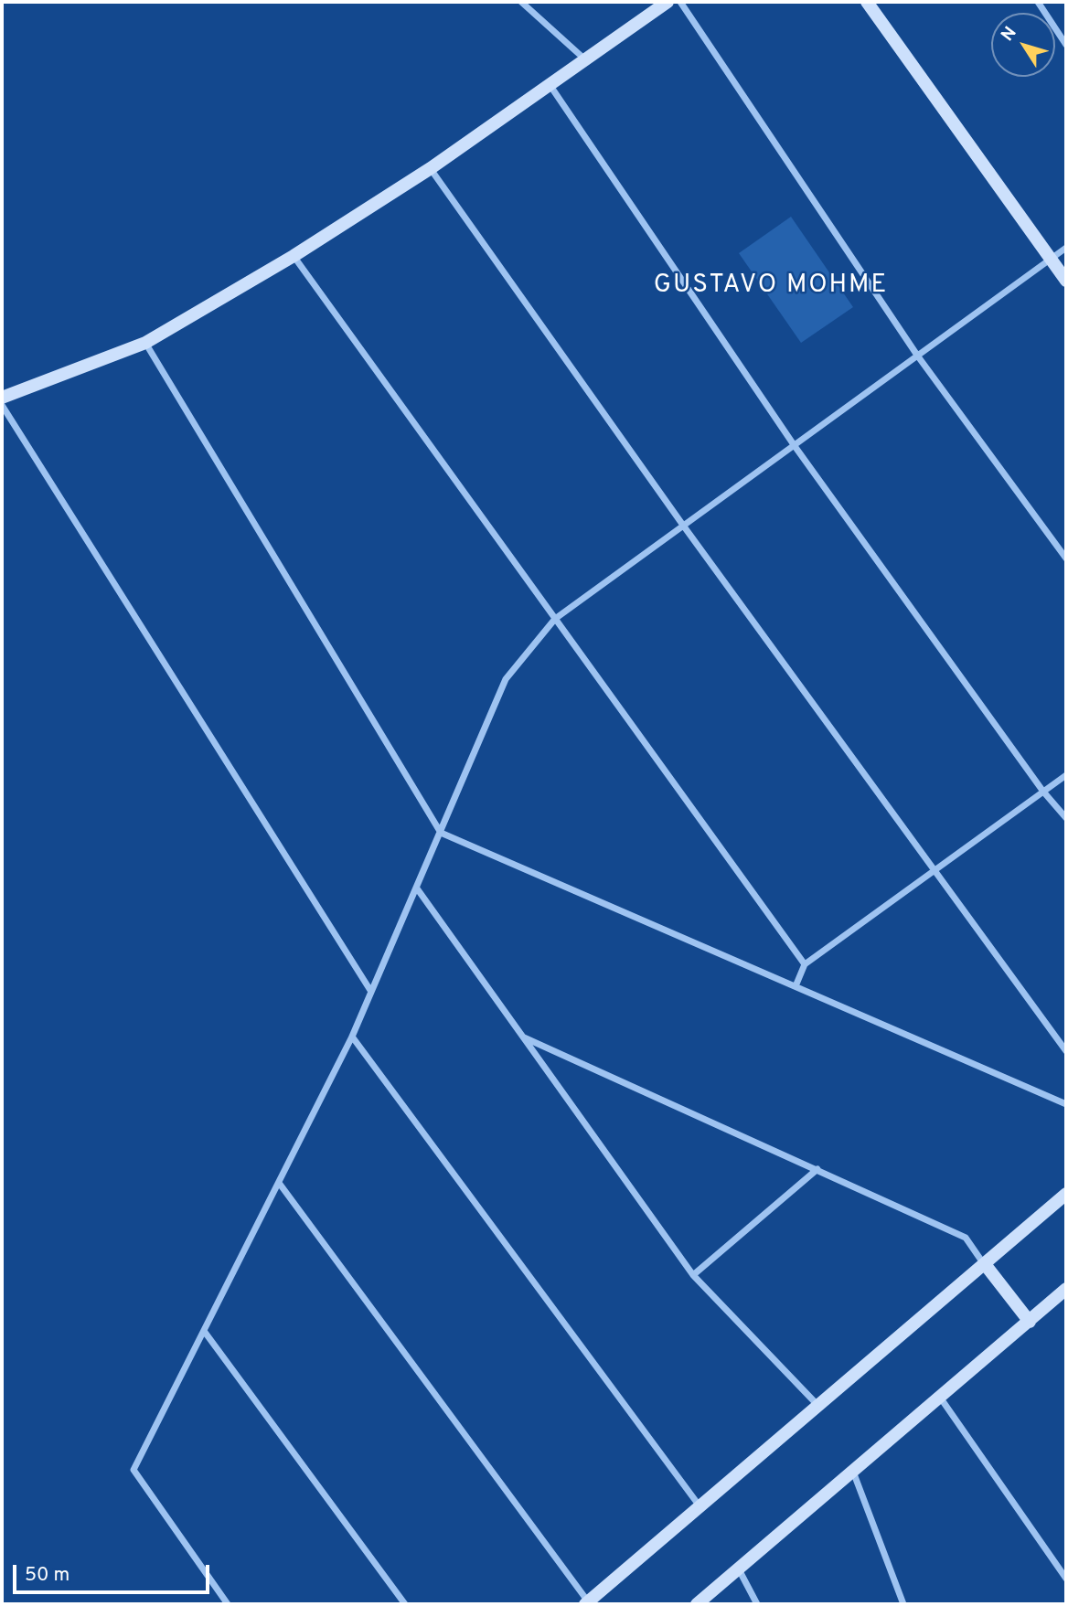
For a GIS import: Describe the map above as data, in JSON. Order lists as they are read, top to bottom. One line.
{"districts":["GUSTAVO MOHME"],"scale_bar":"50 m","north":"top left"}
